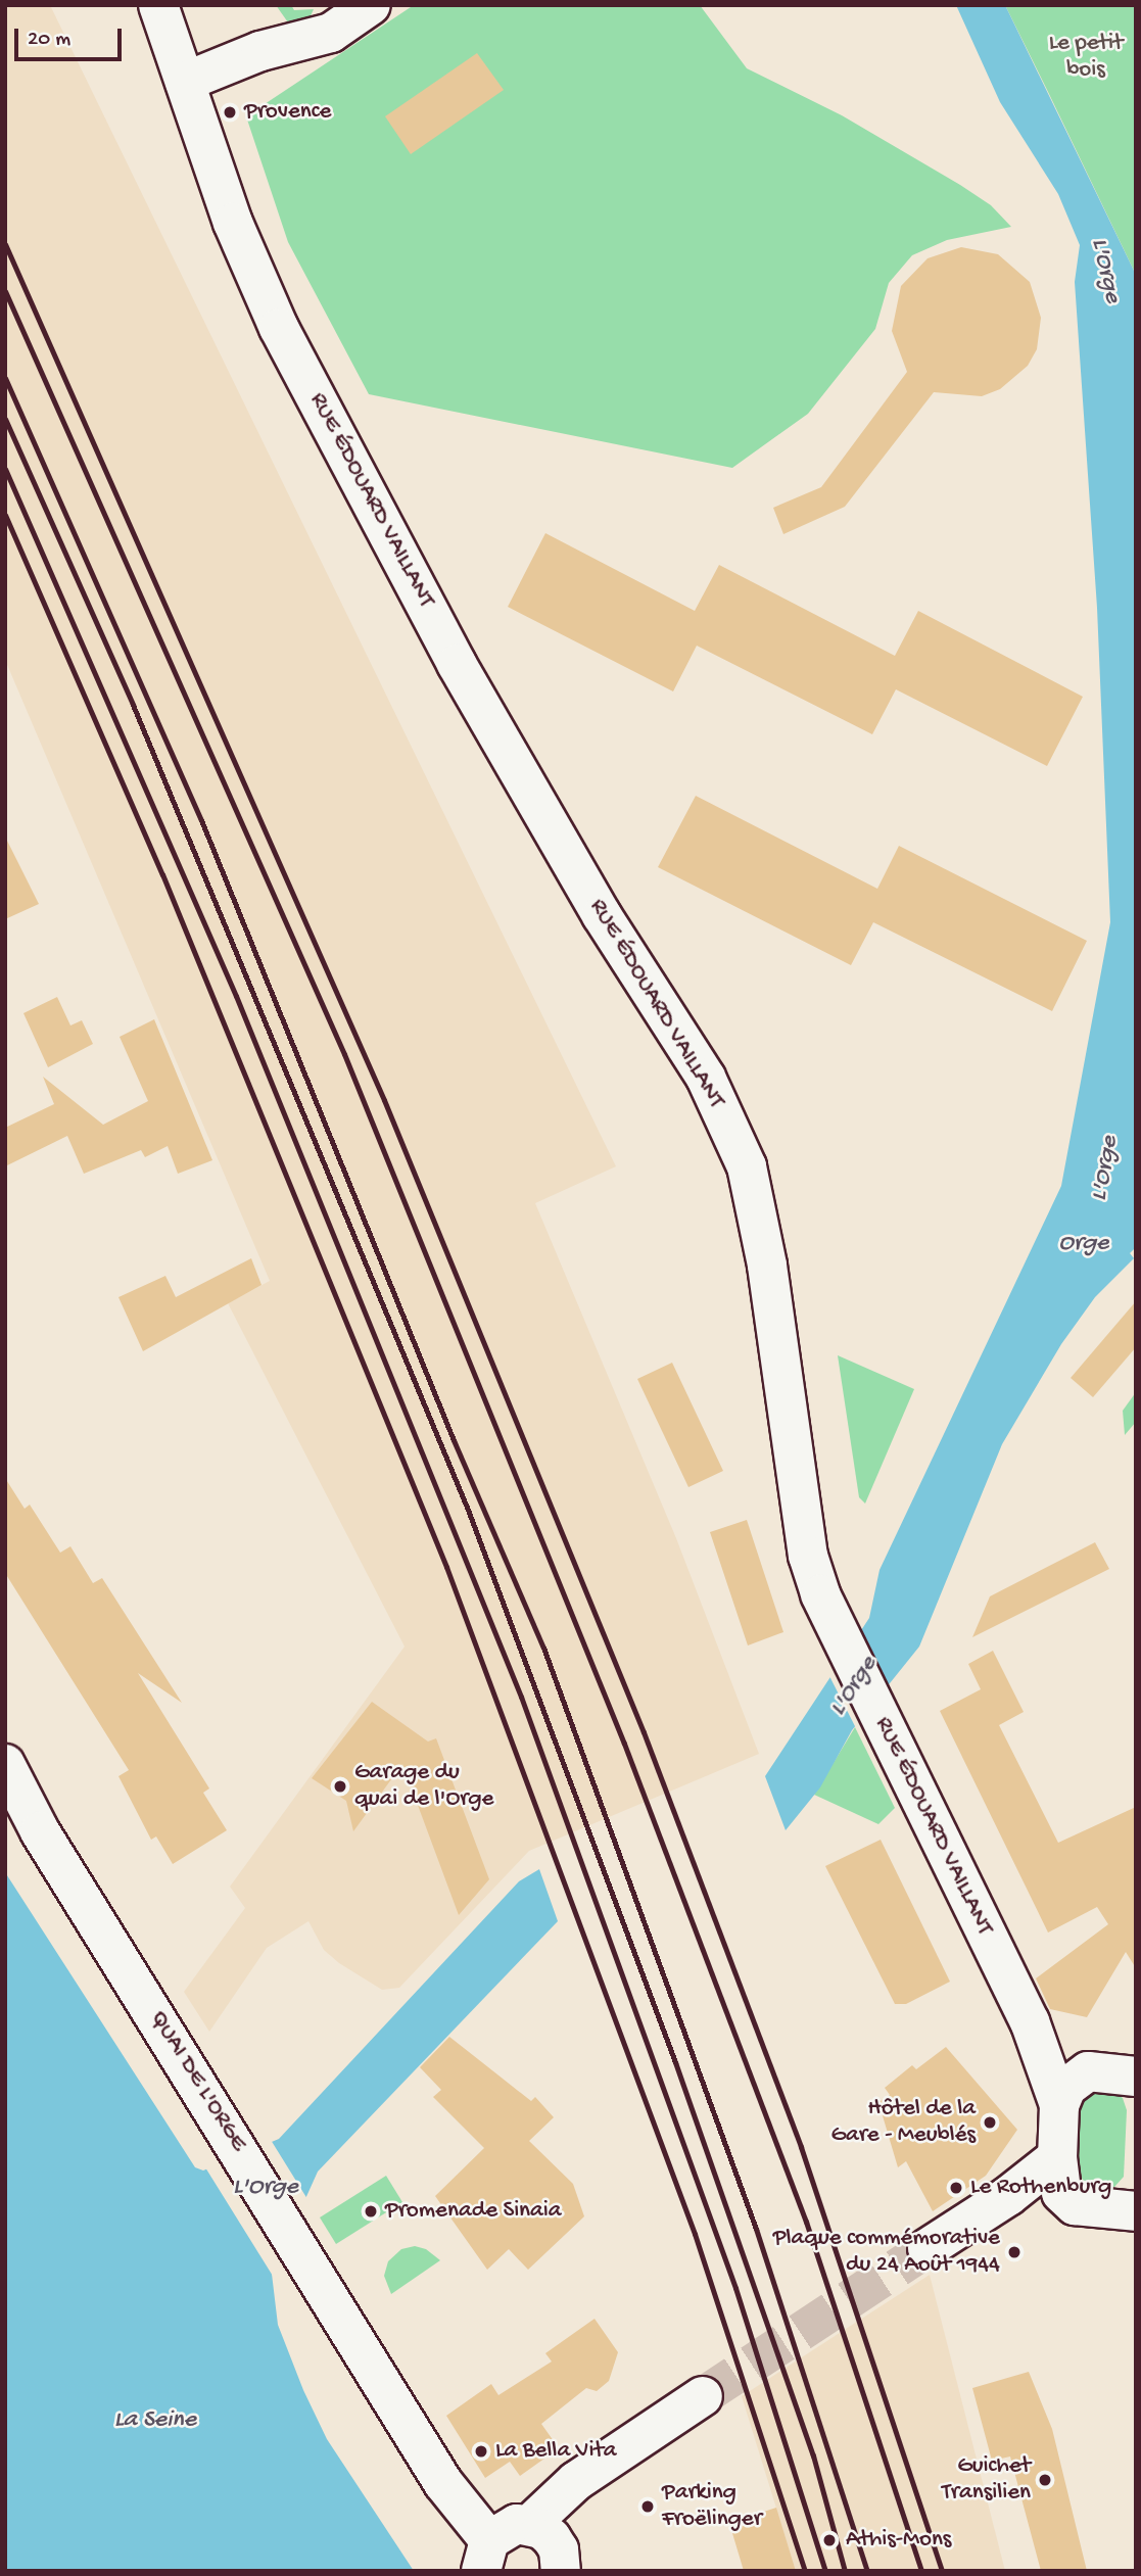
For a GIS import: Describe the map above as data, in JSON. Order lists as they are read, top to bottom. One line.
{"streets":{"street":["RUE ÉDOUARD VAILLANT","QUAI DE L'ORGE"]},"water":["L'Orge","Orge","La Seine"],"parks":["Le petit bois"],"places":["Provence","Garage du quai de l'Orge","Hôtel de la Gare - Meublés","Le Rothenburg","Promenade Sinaia","Plaque commémorative du 24 Août 1944","La Bella Vita","Guichet Transilien","Parking Froëlinger","Athis-Mons"],"scale_bar":"20 m"}
